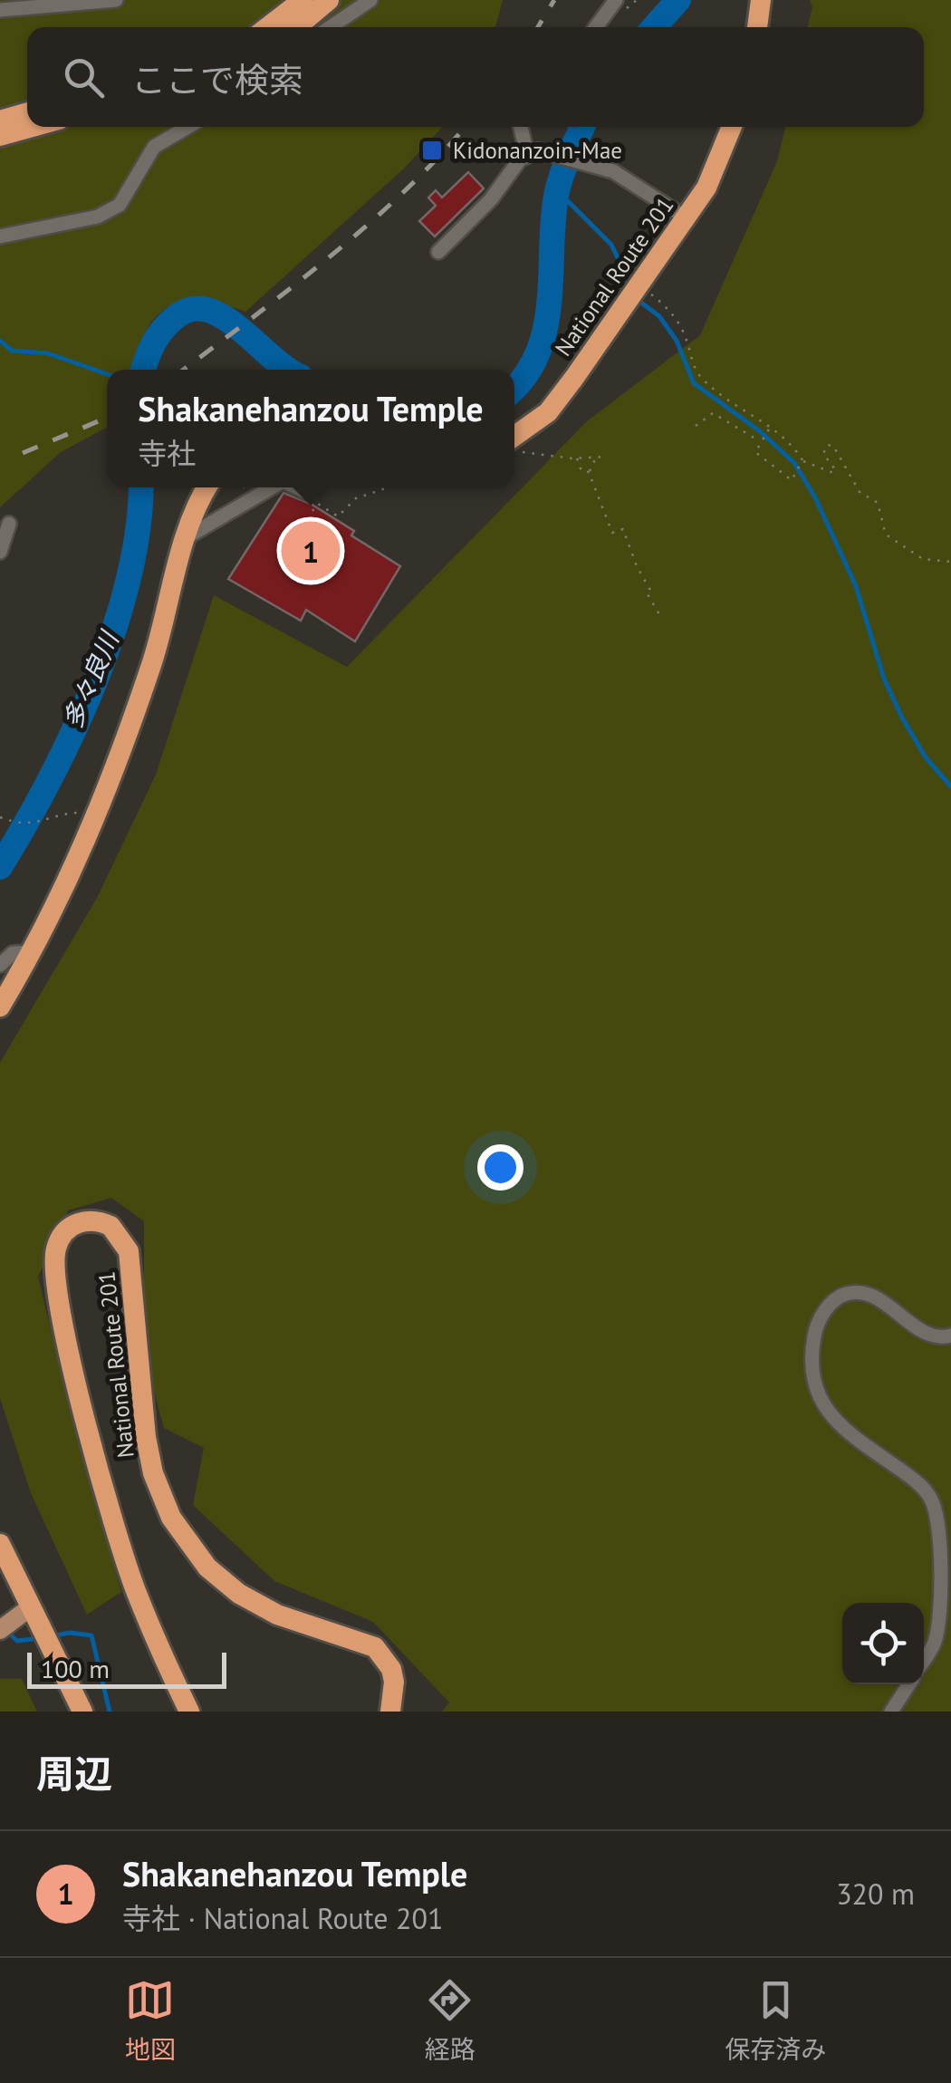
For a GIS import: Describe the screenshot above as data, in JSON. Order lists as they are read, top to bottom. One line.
{"streets":{"highway":["National Route 201"]},"water":["多々良川"],"places":{"transit":["Kidonanzoin-Mae"]},"scale_bar":"100 m","page":{"search":"ここで検索","popup":["Shakanehanzou Temple","寺社"],"pins":"1","scale":"100 m","heading":"周辺","list":[{"mark":"1","name":"Shakanehanzou Temple","note":"寺社 · National Route 201","value":"320 m"}],"nav":["地図","経路","保存済み"]}}
